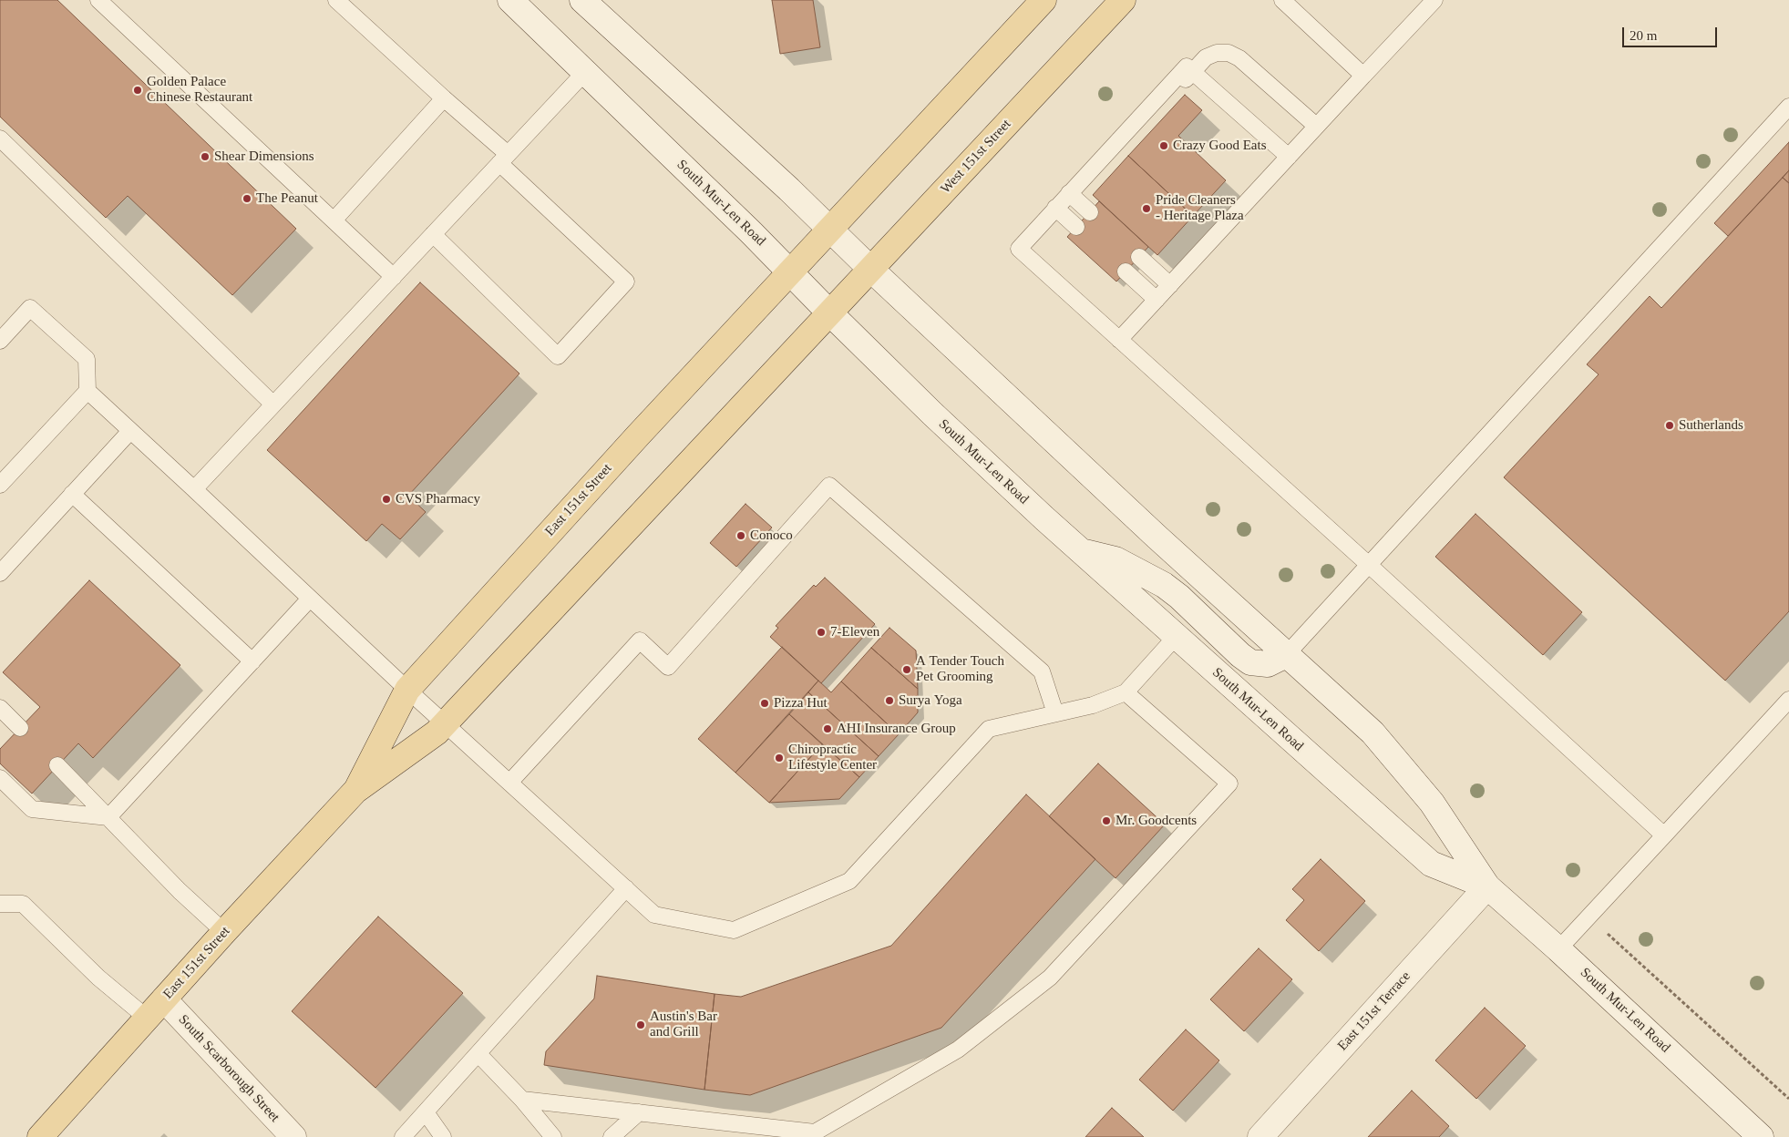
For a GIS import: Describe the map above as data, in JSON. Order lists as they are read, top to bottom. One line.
{"streets":{"main road":["West 151st Street","South Mur-Len Road","East 151st Street","East 151st Terrace","South Scarborough Street"]},"crossings":[["West 151st Street","South Mur-Len Road"],["West 151st Street","East 151st Street"],["South Mur-Len Road","East 151st Street"],["South Mur-Len Road","East 151st Terrace"],["East 151st Street","South Scarborough Street"]],"places":["Golden Palace Chinese Restaurant","Crazy Good Eats","Shear Dimensions","The Peanut","Pride Cleaners - Heritage Plaza","Sutherlands","CVS Pharmacy","Conoco","7-Eleven","A Tender Touch Pet Grooming","Surya Yoga","Pizza Hut","AHI Insurance Group","Chiropractic Lifestyle Center","Mr. Goodcents","Austin's Bar and Grill"],"scale_bar":"20 m"}
